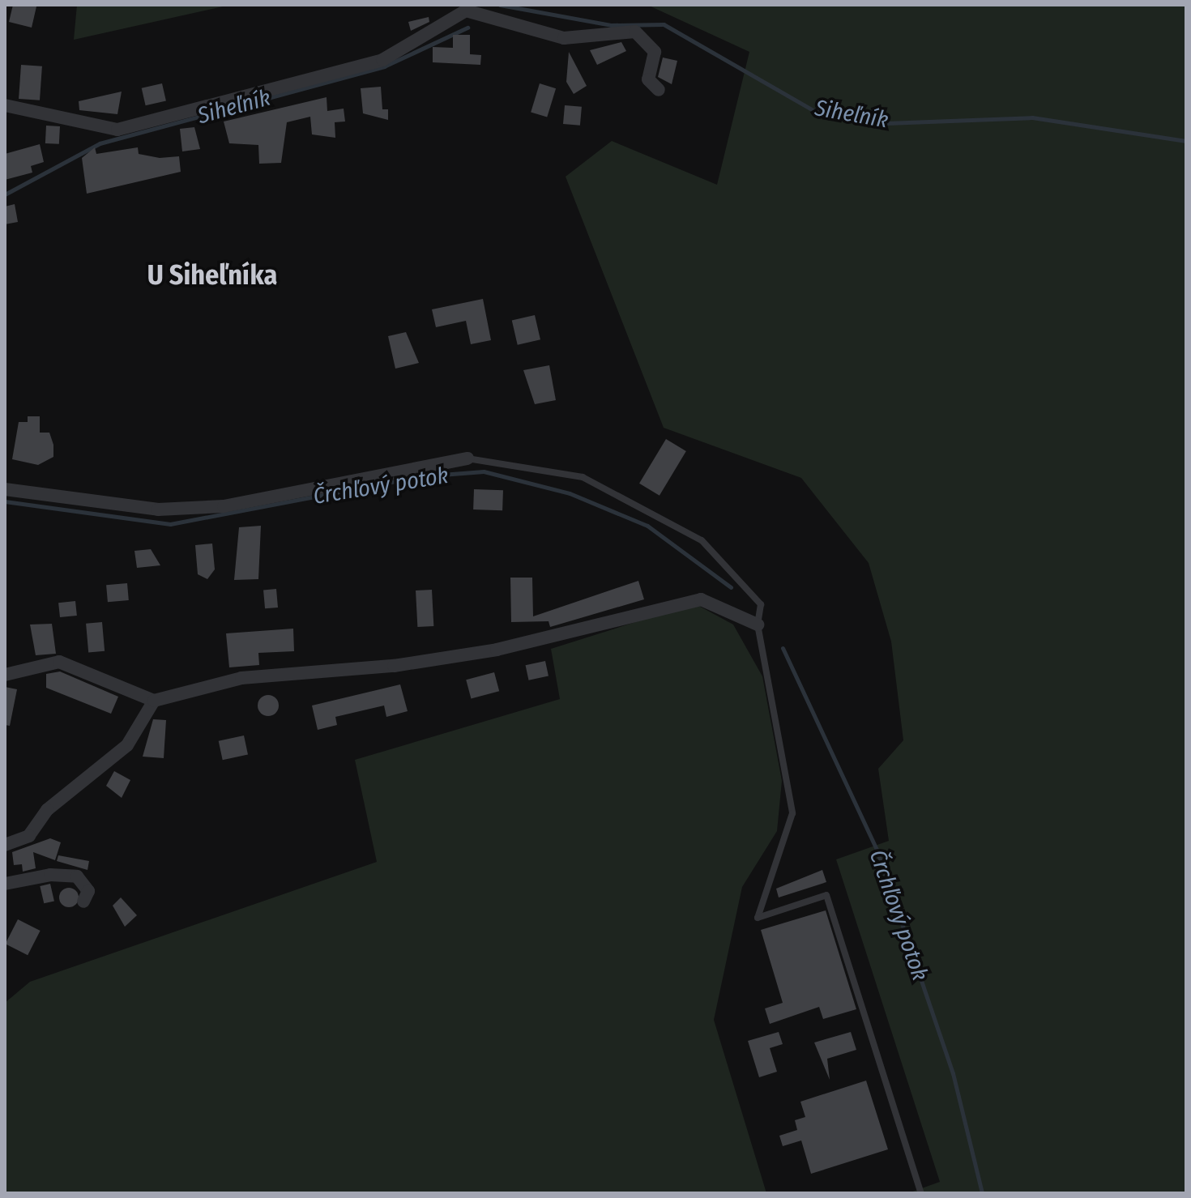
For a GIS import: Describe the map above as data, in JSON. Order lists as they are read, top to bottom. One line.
{"districts":["U Siheľníka"],"water":["Siheľník","Črchľový potok"]}
